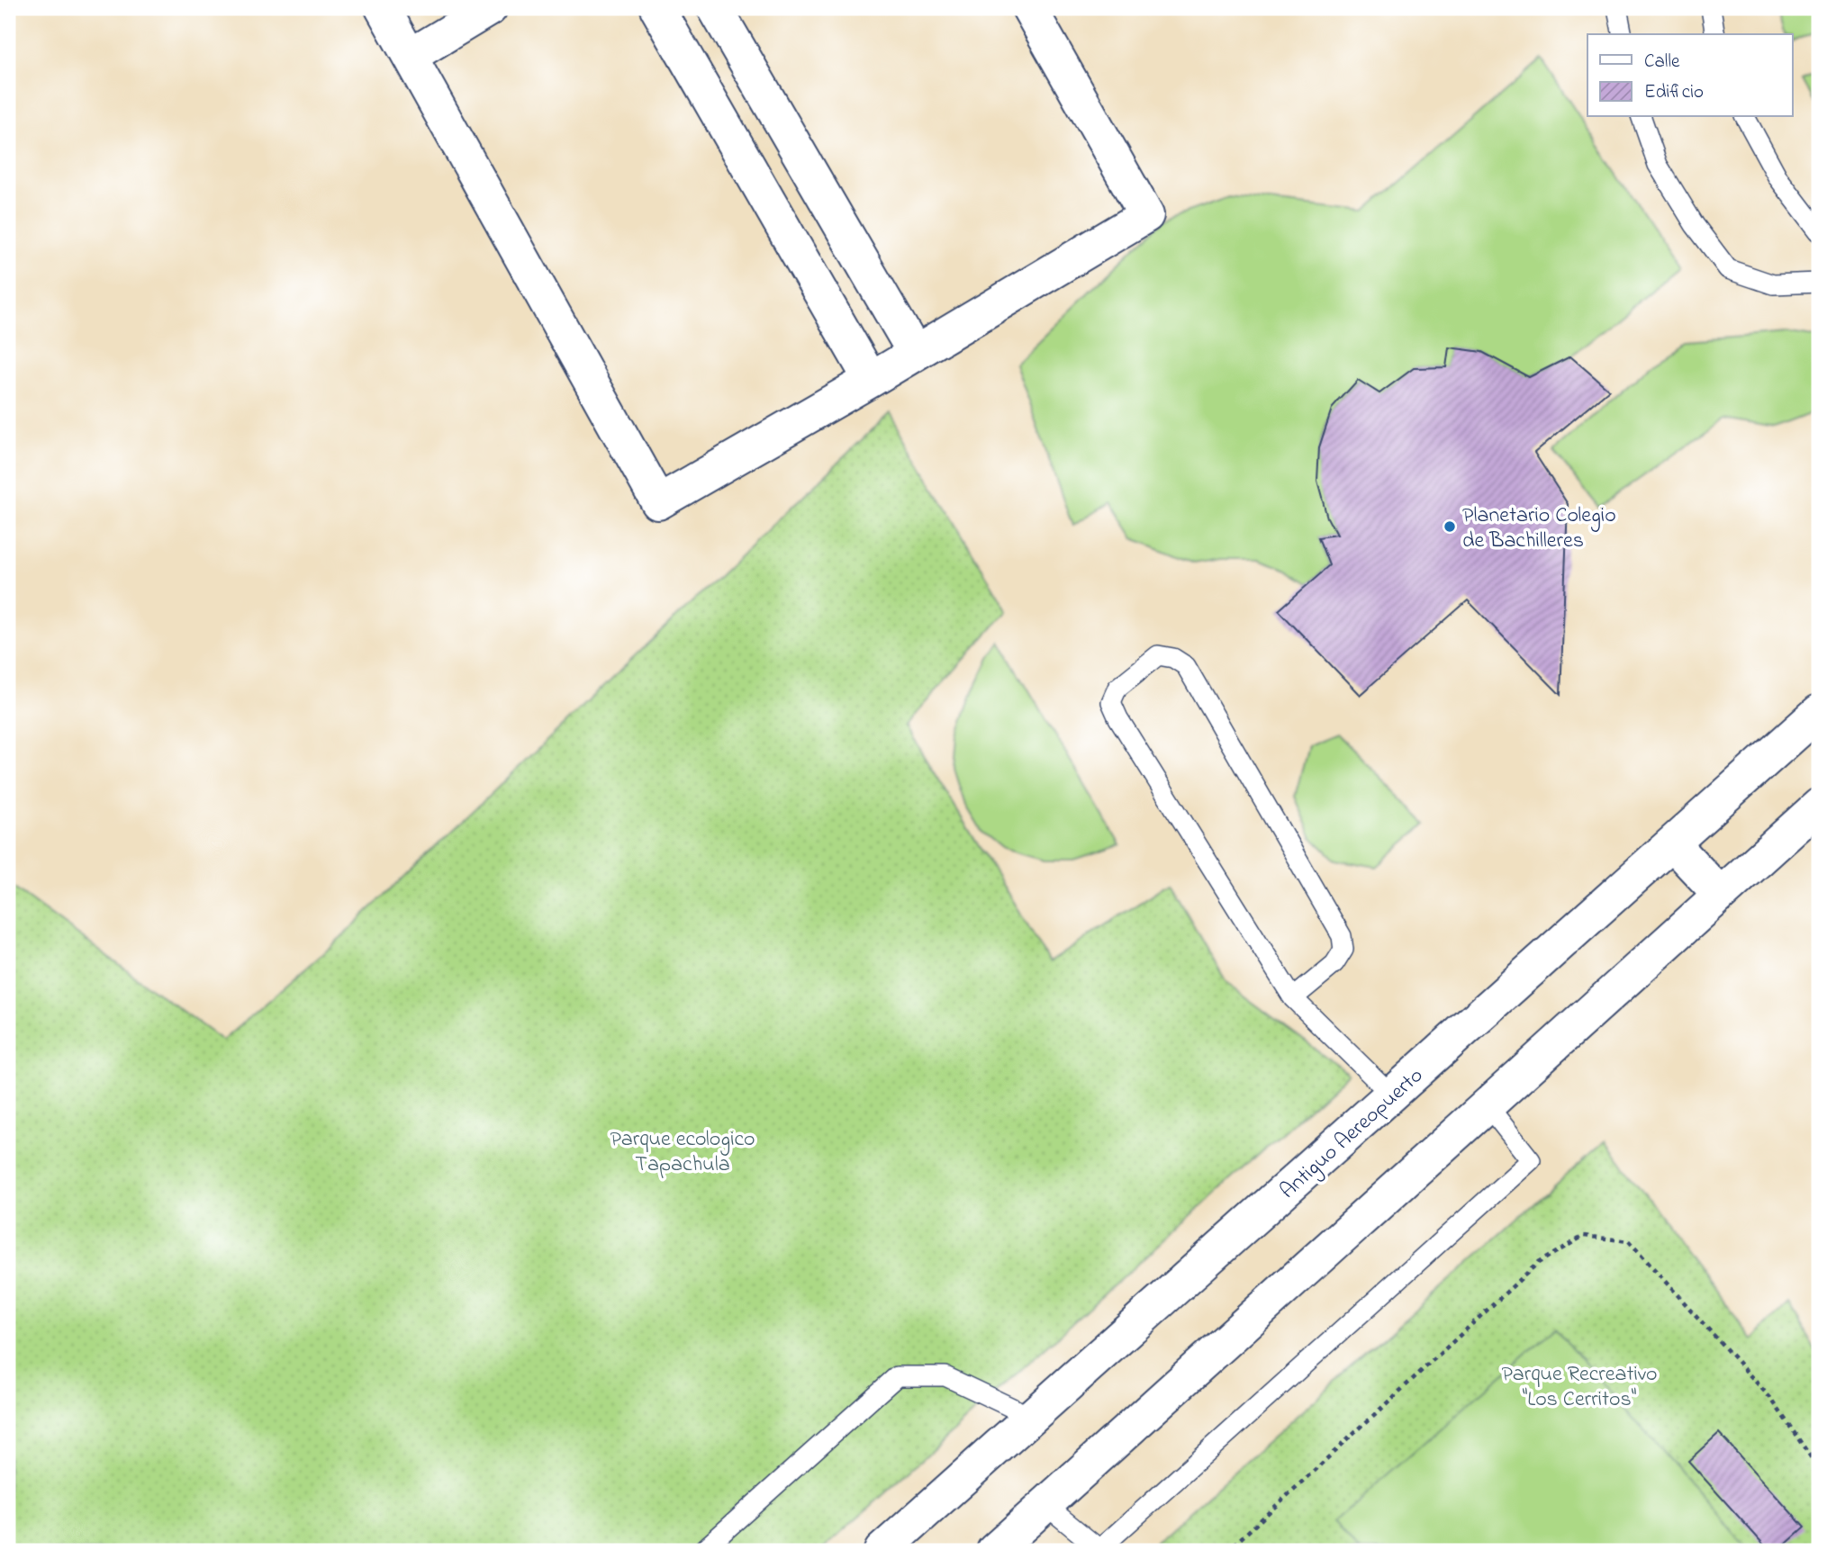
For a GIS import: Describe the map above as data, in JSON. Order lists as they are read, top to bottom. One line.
{"streets":{"main road":["Antiguo Aereopuerto"]},"parks":["Parque ecologico Tapachula","Parque Recreativo \"Los Cerritos\""],"places":["Planetario Colegio de Bachilleres"],"legend":["Calle","Edificio"]}
